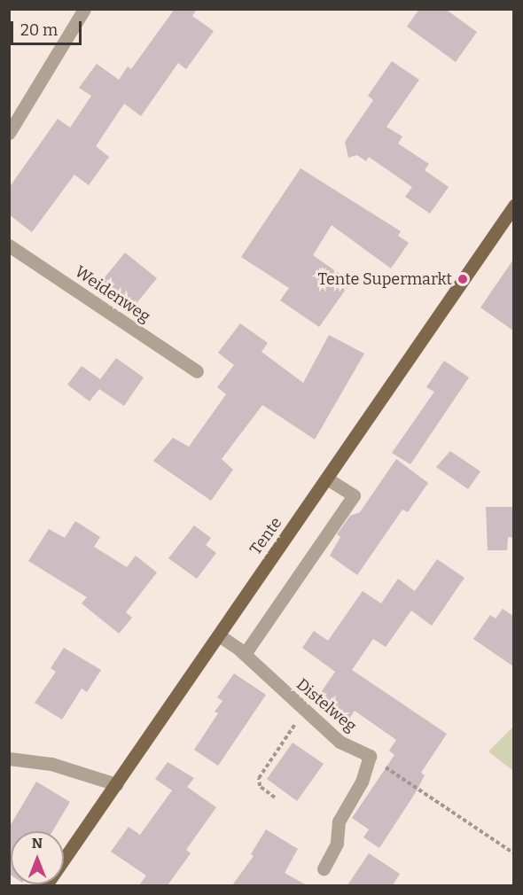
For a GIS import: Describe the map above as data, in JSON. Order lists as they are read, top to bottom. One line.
{"streets":{"main road":["Tente"],"street":["Weidenweg","Distelweg"]},"crossings":[["Tente","Distelweg"]],"places":["Tente Supermarkt"],"scale_bar":"20 m","north":"top"}
